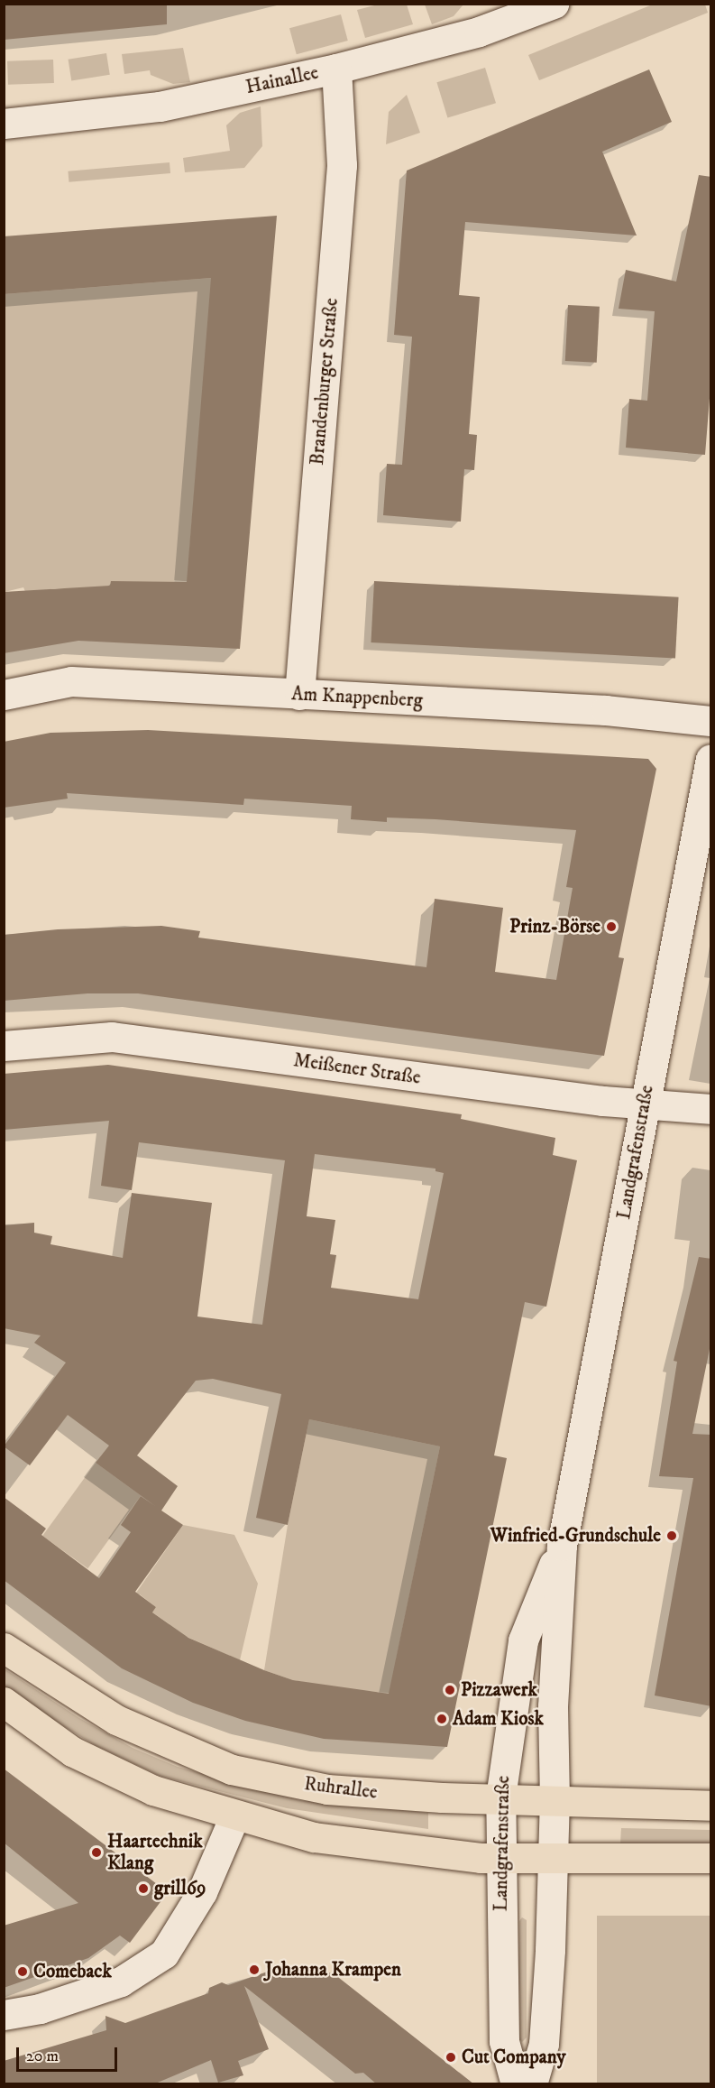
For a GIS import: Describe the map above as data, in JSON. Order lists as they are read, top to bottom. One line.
{"streets":{"main road":["Ruhrallee"],"street":["Hainallee","Brandenburger Straße","Am Knappenberg","Meißener Straße","Landgrafenstraße"]},"crossings":[["Hainallee","Brandenburger Straße"],["Brandenburger Straße","Am Knappenberg"],["Meißener Straße","Landgrafenstraße"],["Landgrafenstraße","Ruhrallee"]],"places":["Prinz-Börse","Winfried-Grundschule","Pizzawerk","Adam Kiosk","Haartechnik Klang","grill69","Johanna Krampen","Comeback","Cut Company"],"scale_bar":"20 m"}
